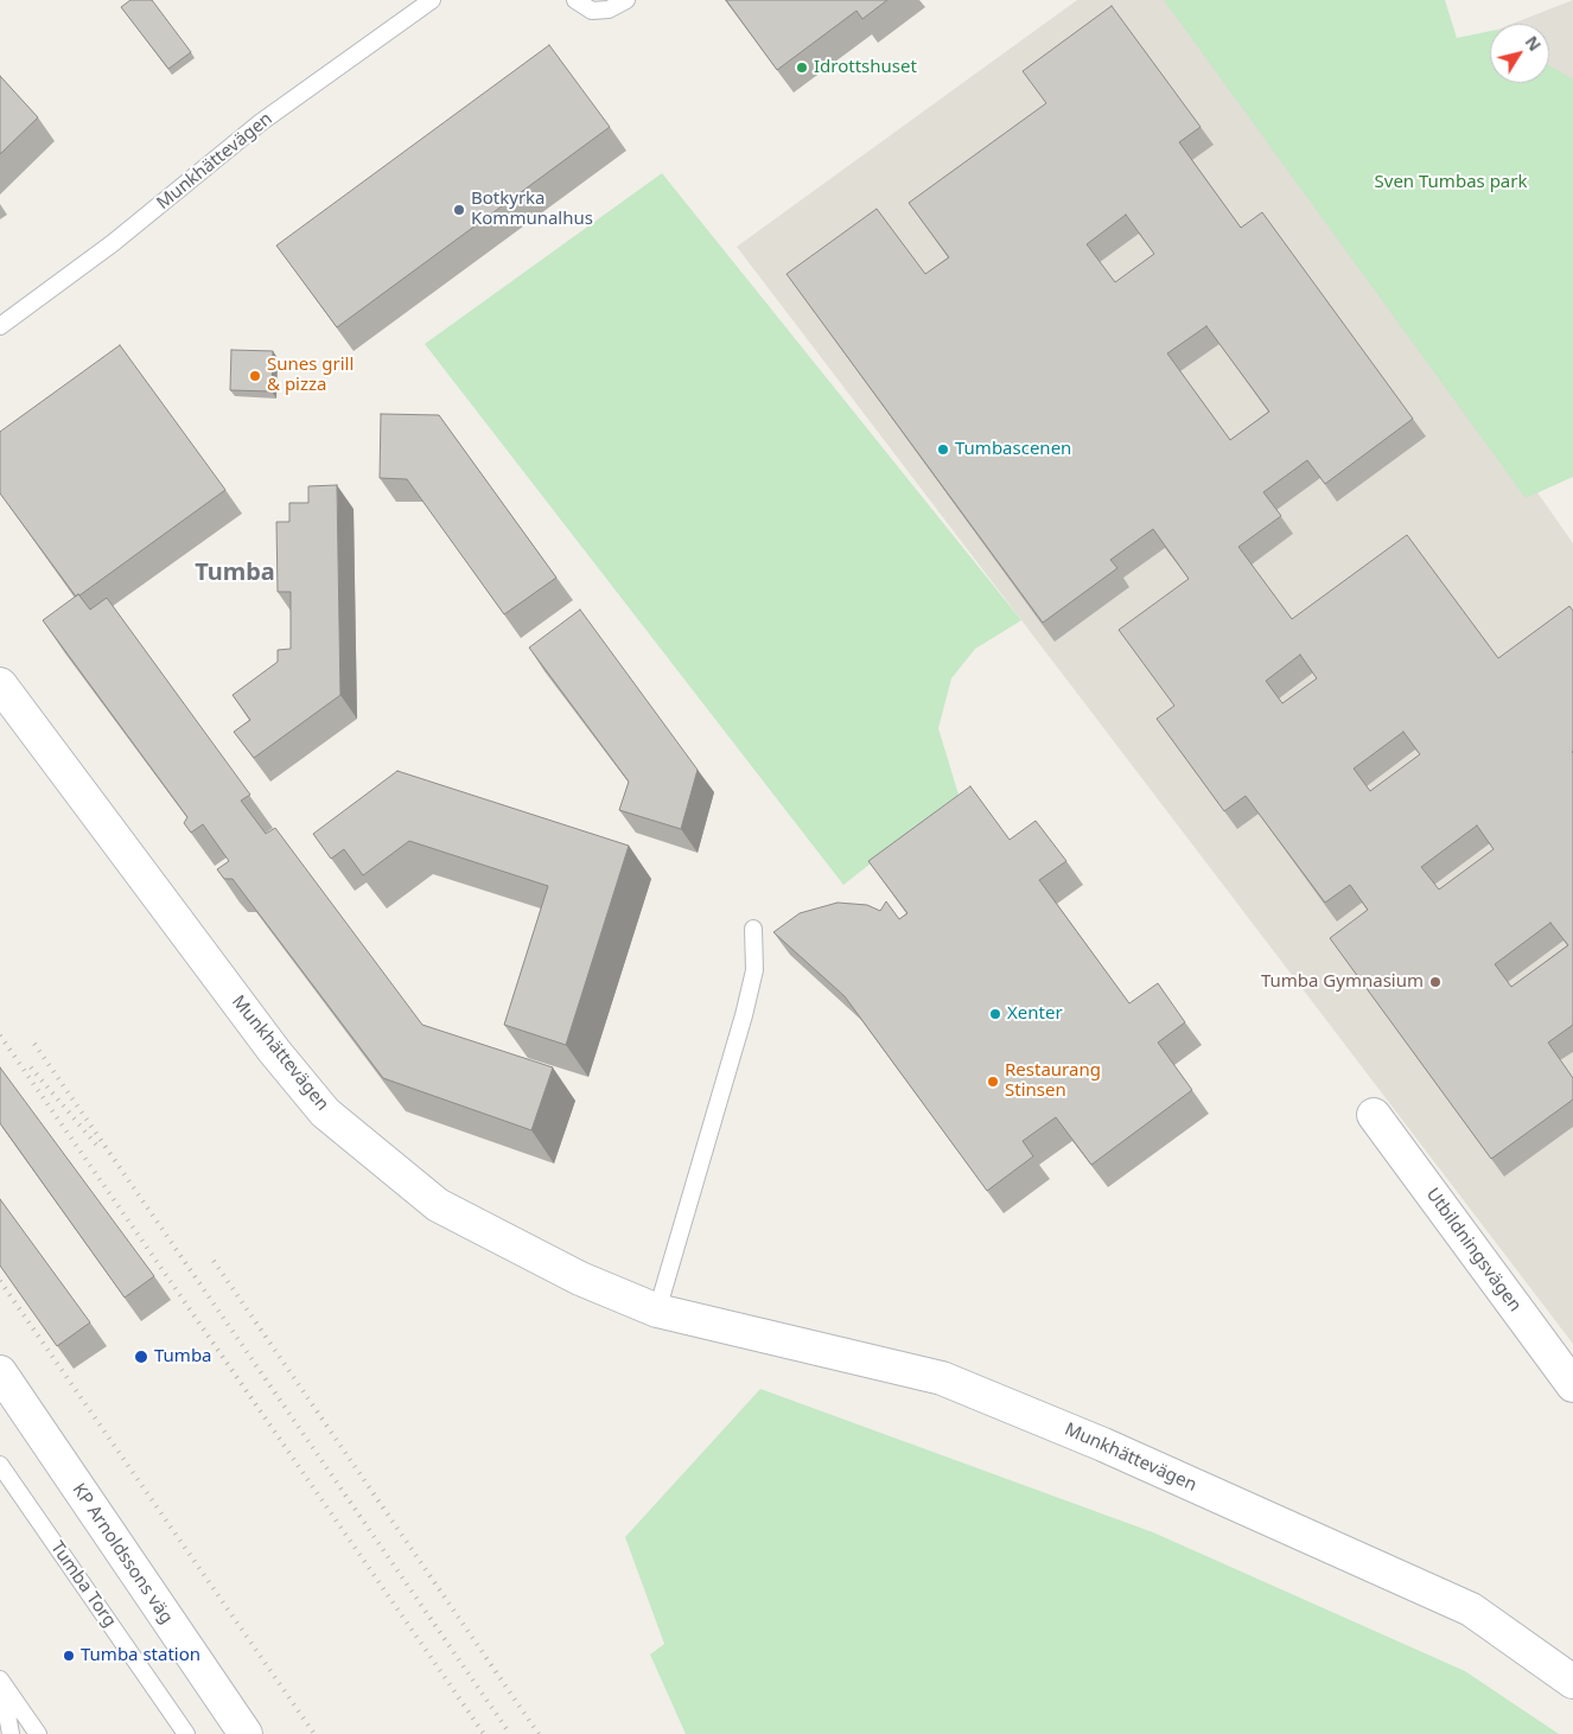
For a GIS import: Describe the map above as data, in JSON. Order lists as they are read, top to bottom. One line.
{"streets":{"street":["Munkhättevägen","Utbildningsvägen","KP Arnoldssons väg"],"lane":["Tumba Torg"]},"districts":["Tumba"],"parks":["Sven Tumbas park"],"places":["Idrottshuset","Botkyrka Kommunalhus","Sunes grill & pizza","Tumbascenen","Tumba Gymnasium","Xenter","Restaurang Stinsen","Tumba","Tumba station"],"north":"top right"}
